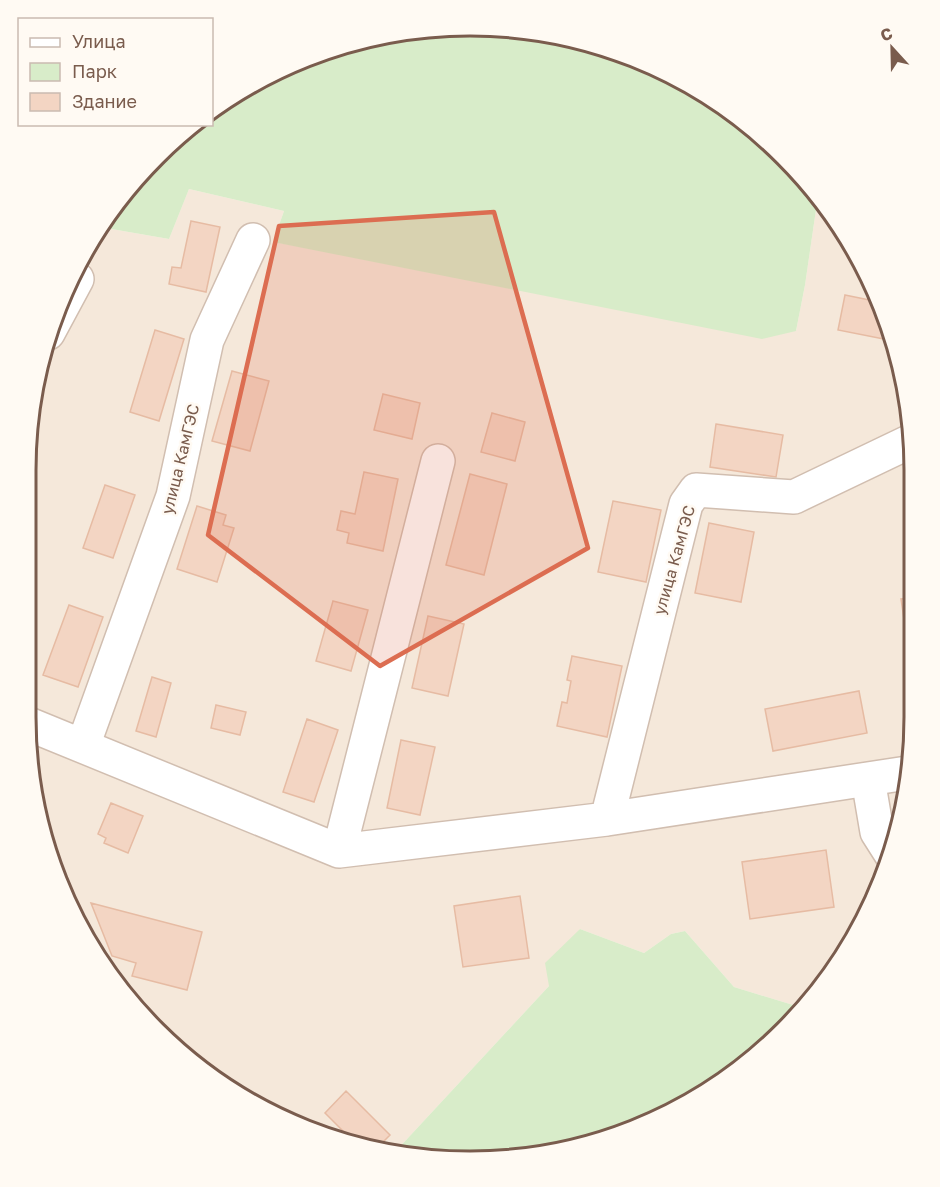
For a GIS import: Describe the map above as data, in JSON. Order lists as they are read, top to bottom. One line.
{"streets":{"street":["улица КамГЭС"]},"legend":["Улица","Парк","Здание"],"north":"top"}
